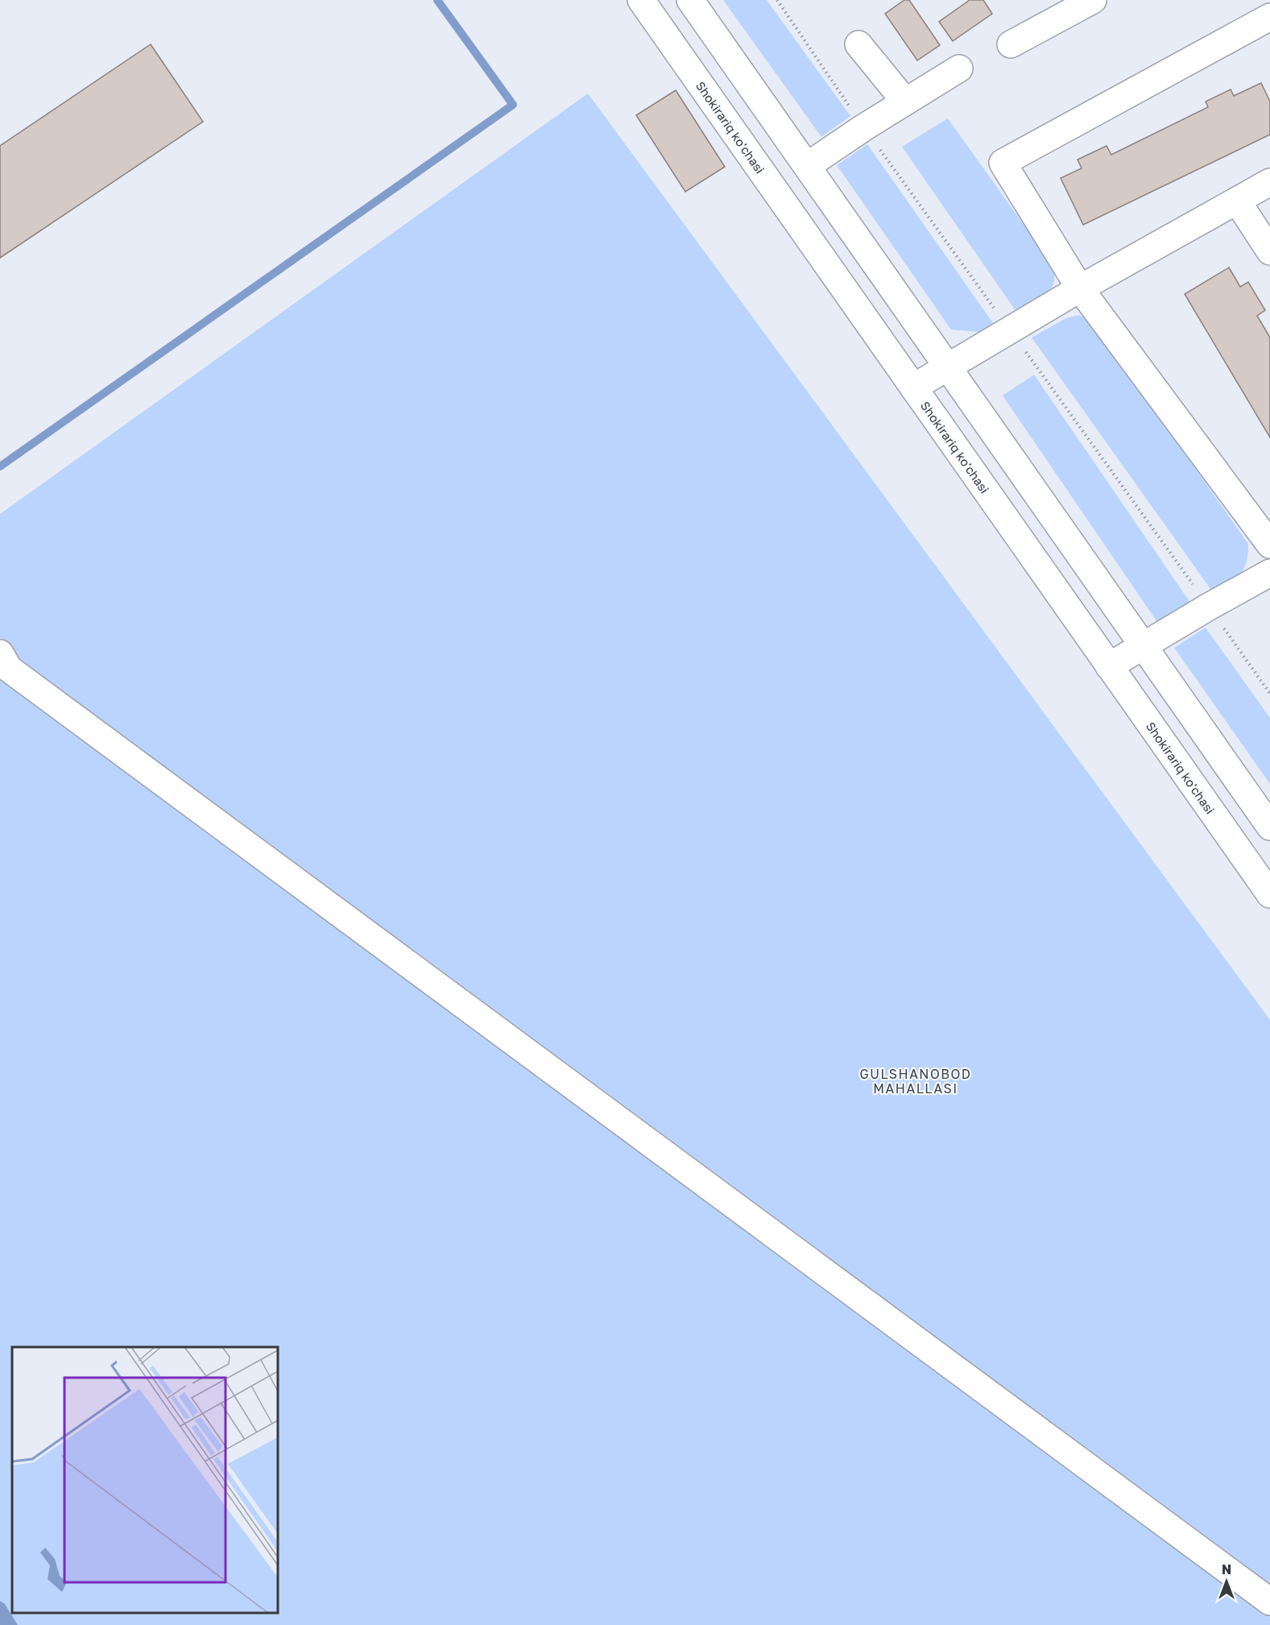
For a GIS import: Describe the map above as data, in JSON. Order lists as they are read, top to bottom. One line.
{"streets":{"main road":["Shokirariq ko'chasi"]},"districts":["GULSHANOBOD MAHALLASI"],"north":"top"}
